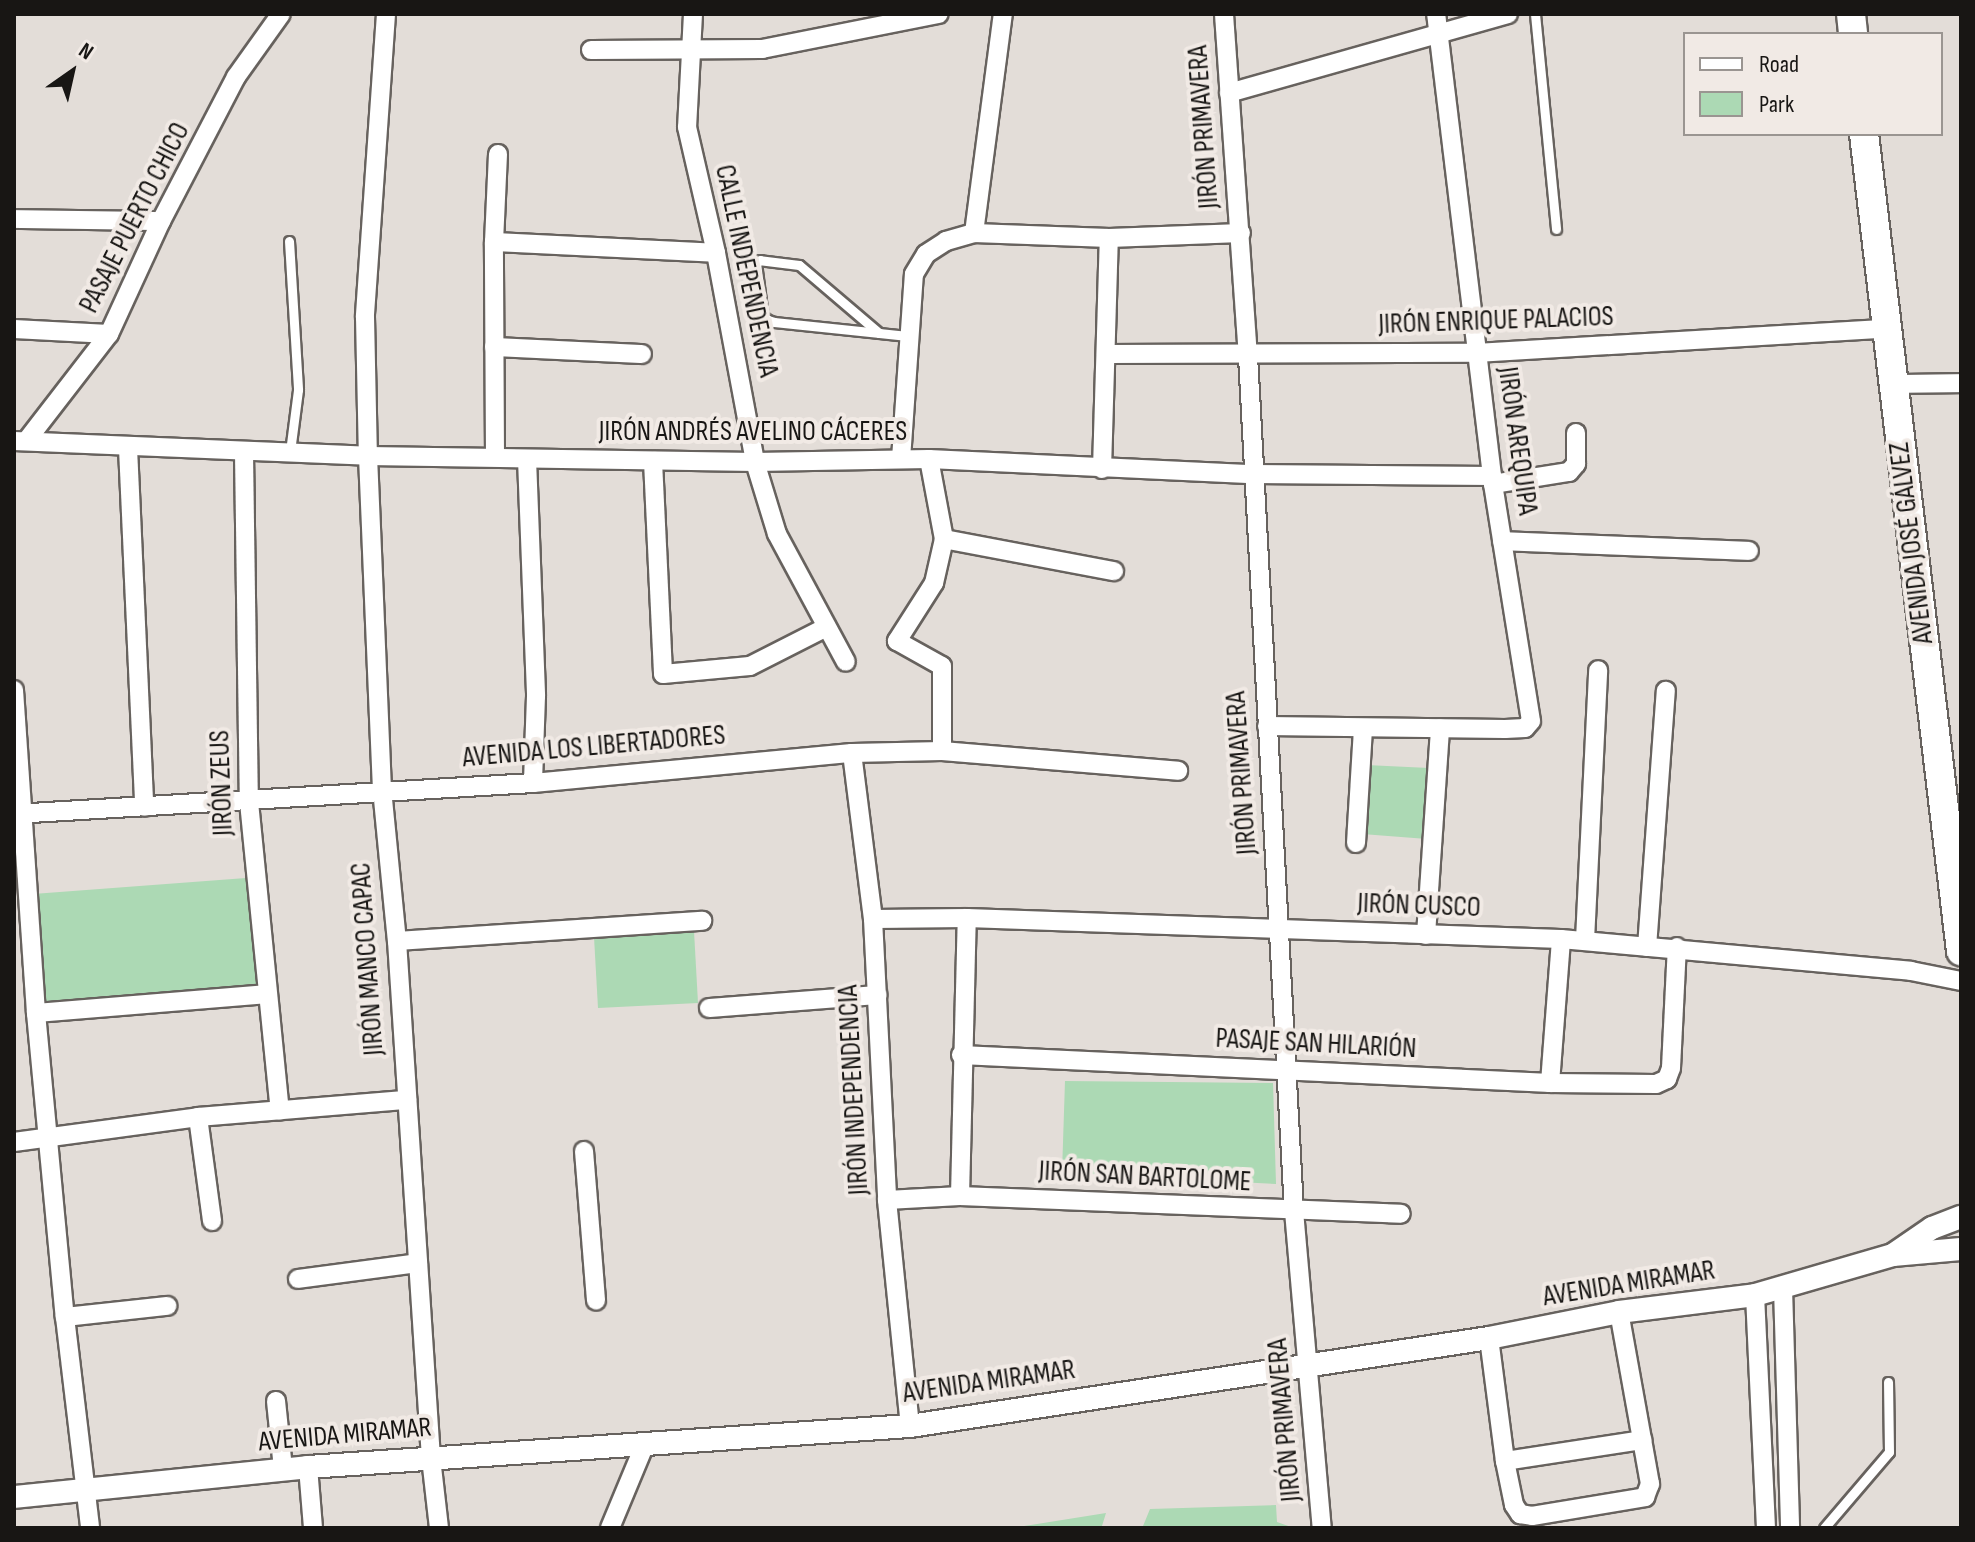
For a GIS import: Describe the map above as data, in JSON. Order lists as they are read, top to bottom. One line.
{"streets":{"main road":["AVENIDA JOSÉ GÁLVEZ"],"street":["JIRÓN PRIMAVERA","PASAJE PUERTO CHICO","CALLE INDEPENDENCIA","JIRÓN ENRIQUE PALACIOS","JIRÓN ANDRÉS AVELINO CÁCERES","JIRÓN AREQUIPA","AVENIDA LOS LIBERTADORES","JIRÓN ZEUS","JIRÓN CUSCO","JIRÓN MANCO CAPAC","PASAJE SAN HILARIÓN","JIRÓN INDEPENDENCIA","JIRÓN SAN BARTOLOME","AVENIDA MIRAMAR"]},"crossings":[["JIRÓN PRIMAVERA","JIRÓN ENRIQUE PALACIOS"],["JIRÓN PRIMAVERA","JIRÓN ANDRÉS AVELINO CÁCERES"],["JIRÓN PRIMAVERA","JIRÓN CUSCO"],["JIRÓN PRIMAVERA","PASAJE SAN HILARIÓN"],["JIRÓN PRIMAVERA","JIRÓN SAN BARTOLOME"],["JIRÓN PRIMAVERA","AVENIDA MIRAMAR"],["PASAJE PUERTO CHICO","JIRÓN ANDRÉS AVELINO CÁCERES"],["CALLE INDEPENDENCIA","JIRÓN ANDRÉS AVELINO CÁCERES"],["JIRÓN ENRIQUE PALACIOS","JIRÓN AREQUIPA"],["JIRÓN ENRIQUE PALACIOS","AVENIDA JOSÉ GÁLVEZ"],["JIRÓN ANDRÉS AVELINO CÁCERES","JIRÓN AREQUIPA"],["JIRÓN ANDRÉS AVELINO CÁCERES","JIRÓN ZEUS"],["JIRÓN ANDRÉS AVELINO CÁCERES","JIRÓN MANCO CAPAC"],["AVENIDA LOS LIBERTADORES","JIRÓN ZEUS"],["AVENIDA LOS LIBERTADORES","JIRÓN MANCO CAPAC"],["AVENIDA LOS LIBERTADORES","JIRÓN INDEPENDENCIA"],["JIRÓN CUSCO","PASAJE SAN HILARIÓN"],["JIRÓN CUSCO","JIRÓN INDEPENDENCIA"],["JIRÓN MANCO CAPAC","AVENIDA MIRAMAR"],["JIRÓN INDEPENDENCIA","JIRÓN SAN BARTOLOME"],["JIRÓN INDEPENDENCIA","AVENIDA MIRAMAR"]],"legend":["Road","Park"],"north":"top right"}
